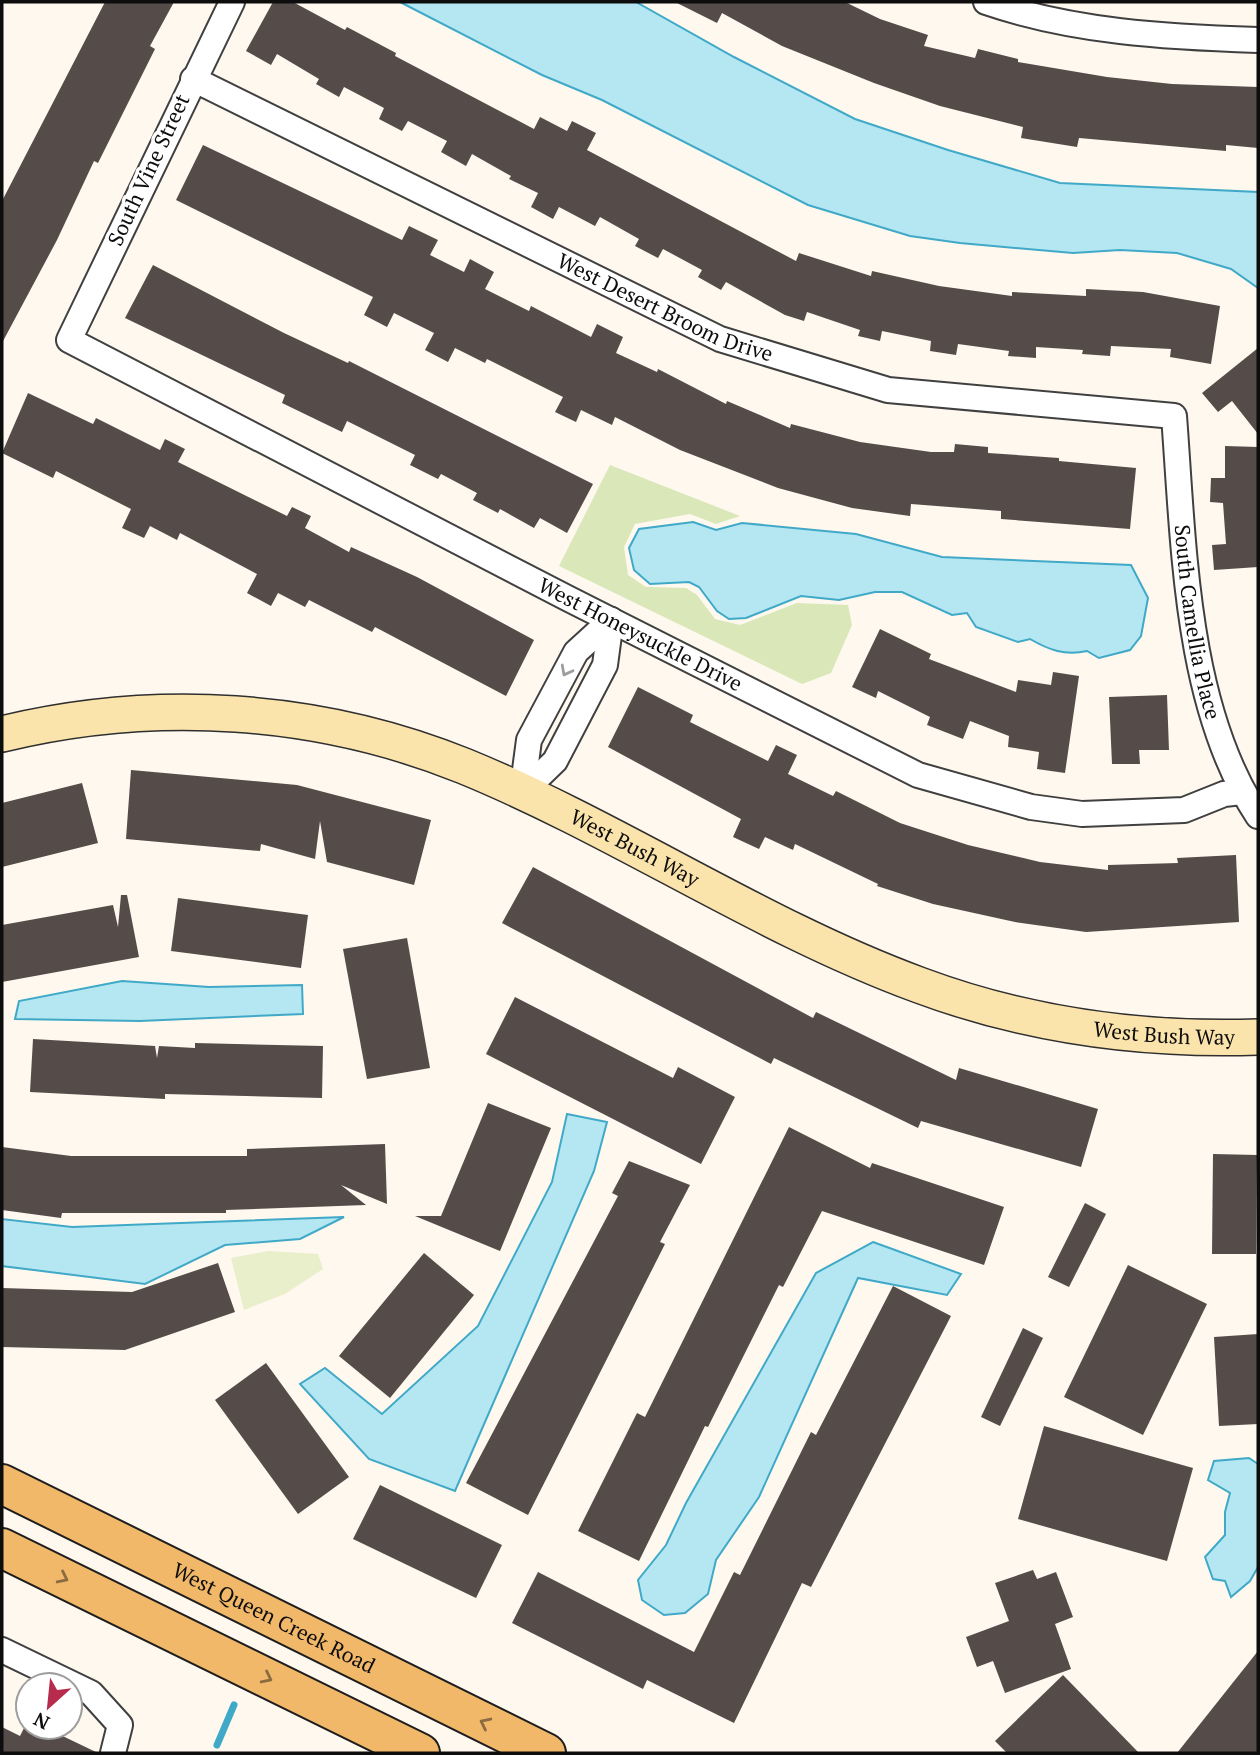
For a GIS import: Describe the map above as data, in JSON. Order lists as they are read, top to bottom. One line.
{"streets":{"main road":["West Queen Creek Road"],"street":["South Vine Street","West Desert Broom Drive","South Camellia Place","West Honeysuckle Drive","West Bush Way"]},"crossings":[["South Vine Street","West Desert Broom Drive"],["South Vine Street","West Honeysuckle Drive"],["West Desert Broom Drive","South Camellia Place"],["South Camellia Place","West Honeysuckle Drive"]],"north":"bottom left"}
